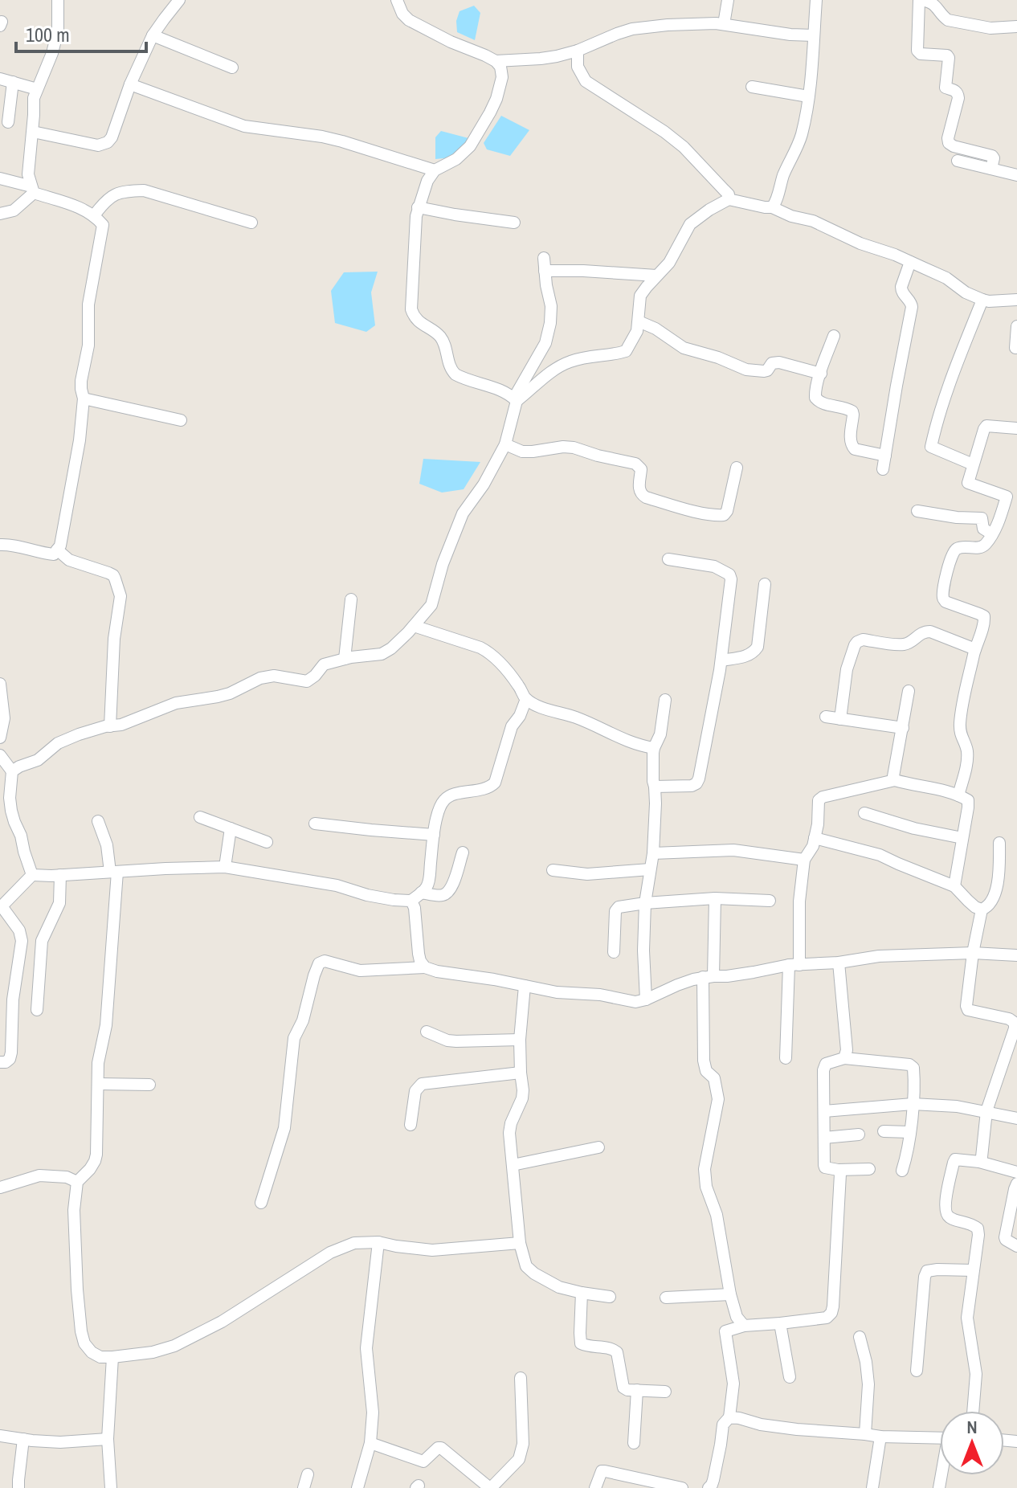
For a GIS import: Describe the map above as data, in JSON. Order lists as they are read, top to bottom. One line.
{"scale_bar":"100 m","north":"top"}
